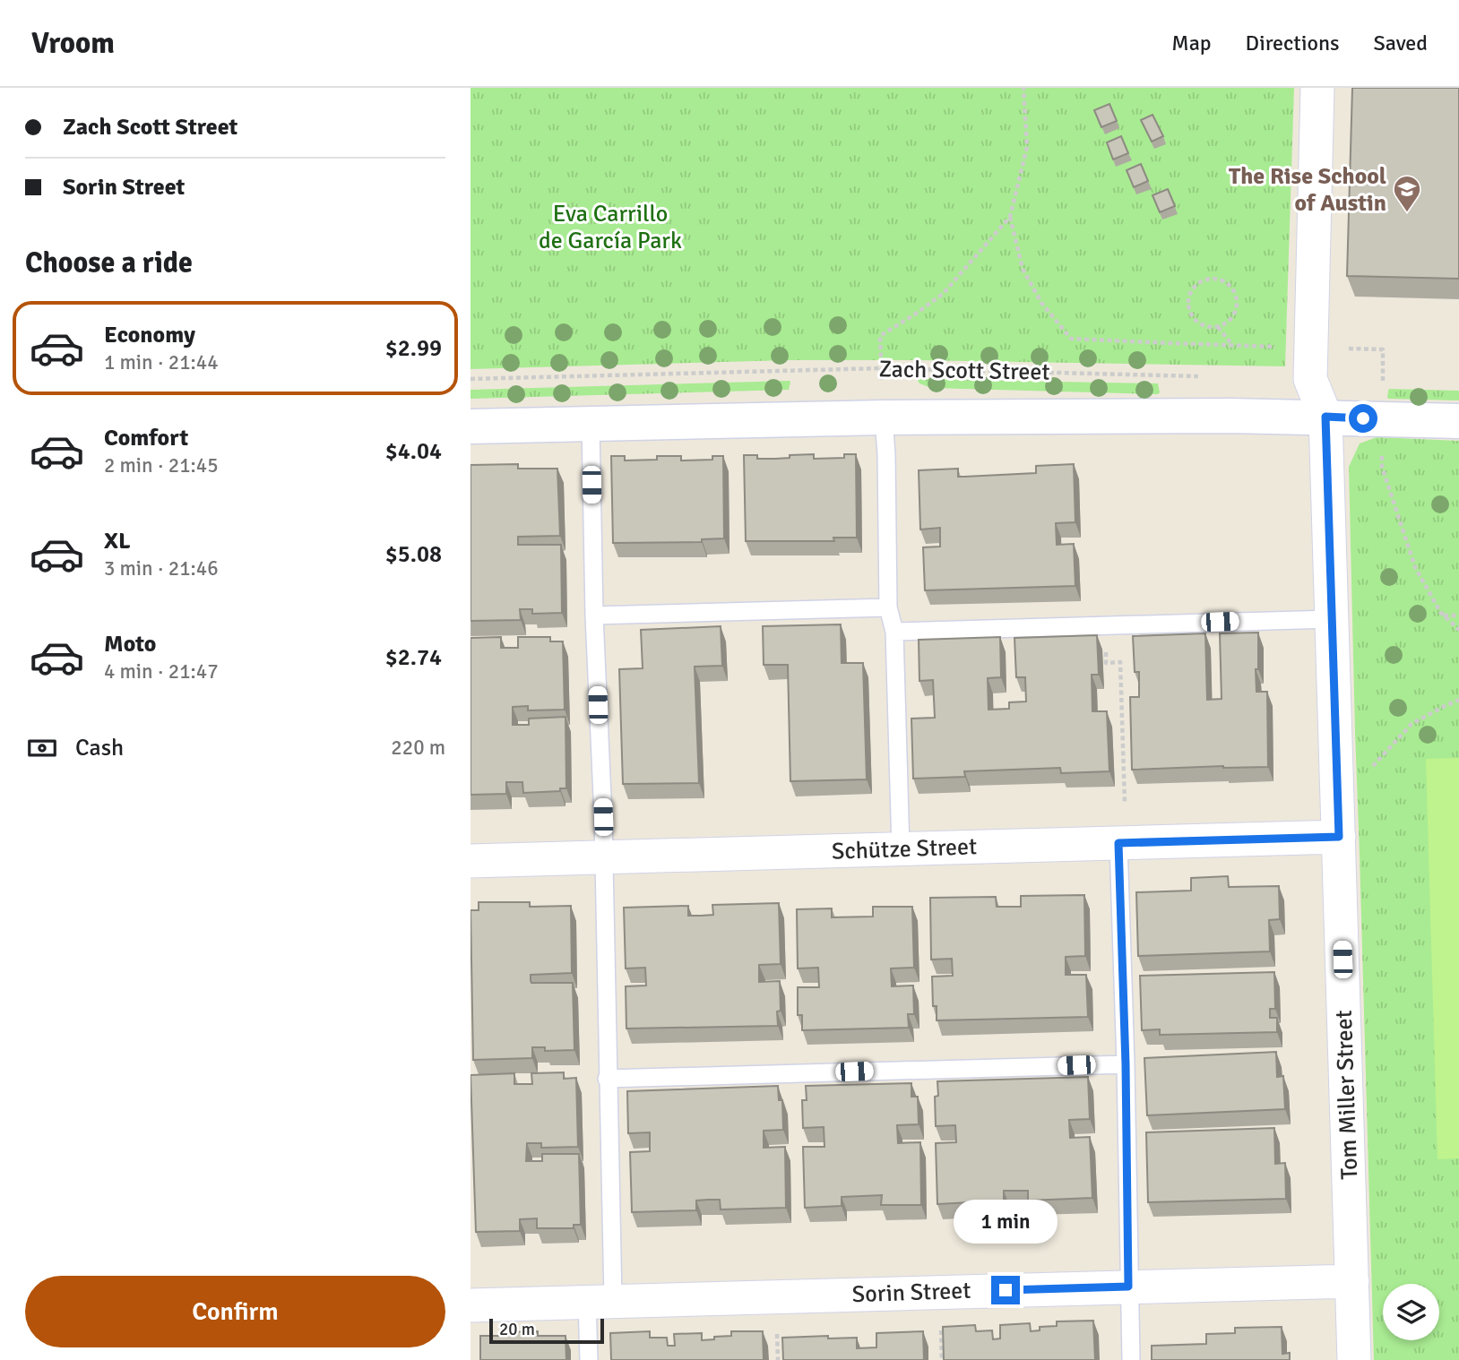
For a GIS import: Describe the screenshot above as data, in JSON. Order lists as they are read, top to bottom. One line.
{"streets":{"street":["Zach Scott Street","Schütze Street","Tom Miller Street","Sorin Street"]},"crossings":[["Zach Scott Street","Tom Miller Street"],["Schütze Street","Tom Miller Street"],["Tom Miller Street","Sorin Street"]],"parks":["Eva Carrillo de García Park"],"places":{"school or university":["The Rise School of Austin"]},"scale_bar":"20 m","page":{"header":"Vroom","nav":["Map","Directions","Saved"],"banner":["Zach Scott Street","Sorin Street"],"heading":"Choose a ride","list":[{"name":"Economy","note":"1 min · 21:44","value":"$2.99"},{"name":"Comfort","note":"2 min · 21:45","value":"$4.04"},{"name":"XL","note":"3 min · 21:46","value":"$5.08"},{"name":"Moto","note":"4 min · 21:47","value":"$2.74"}],"pay":["Cash","220 m"],"bubble":"1 min","buttons":"Confirm","scale":"20 m"}}
